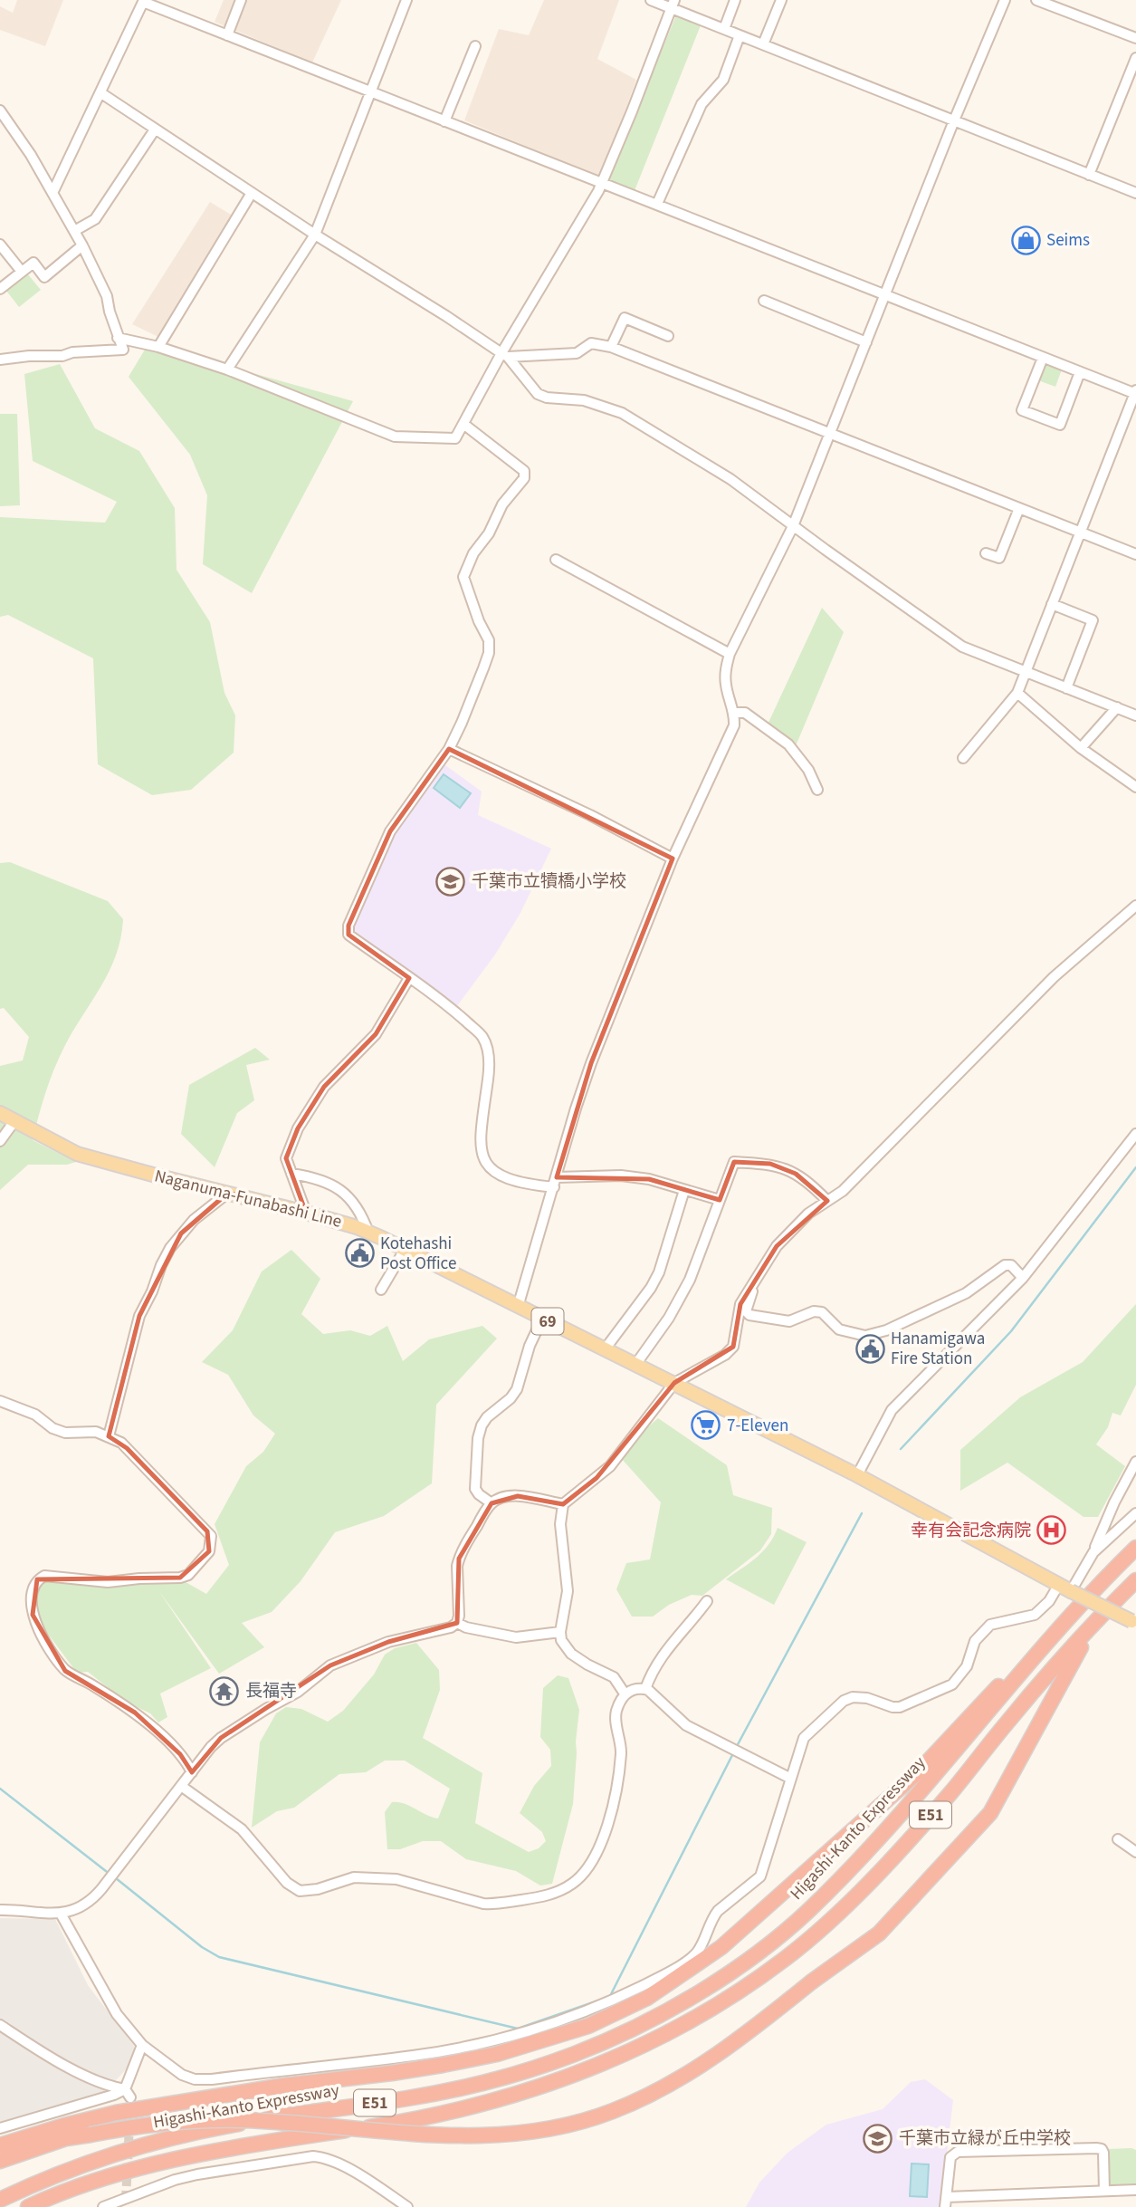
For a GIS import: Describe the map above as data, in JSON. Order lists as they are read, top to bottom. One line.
{"streets":{"highway":["E51","Higashi-Kanto Expressway"],"main road":["Naganuma-Funabashi Line","69"]},"places":{"shop":["Seims"],"school or university":["千葉市立犢橋小学校","千葉市立緑が丘中学校"],"public building":["Kotehashi Post Office","Hanamigawa Fire Station"],"supermarket":["7-Eleven"],"hospital":["幸有会記念病院"],"temple":["長福寺"]}}
